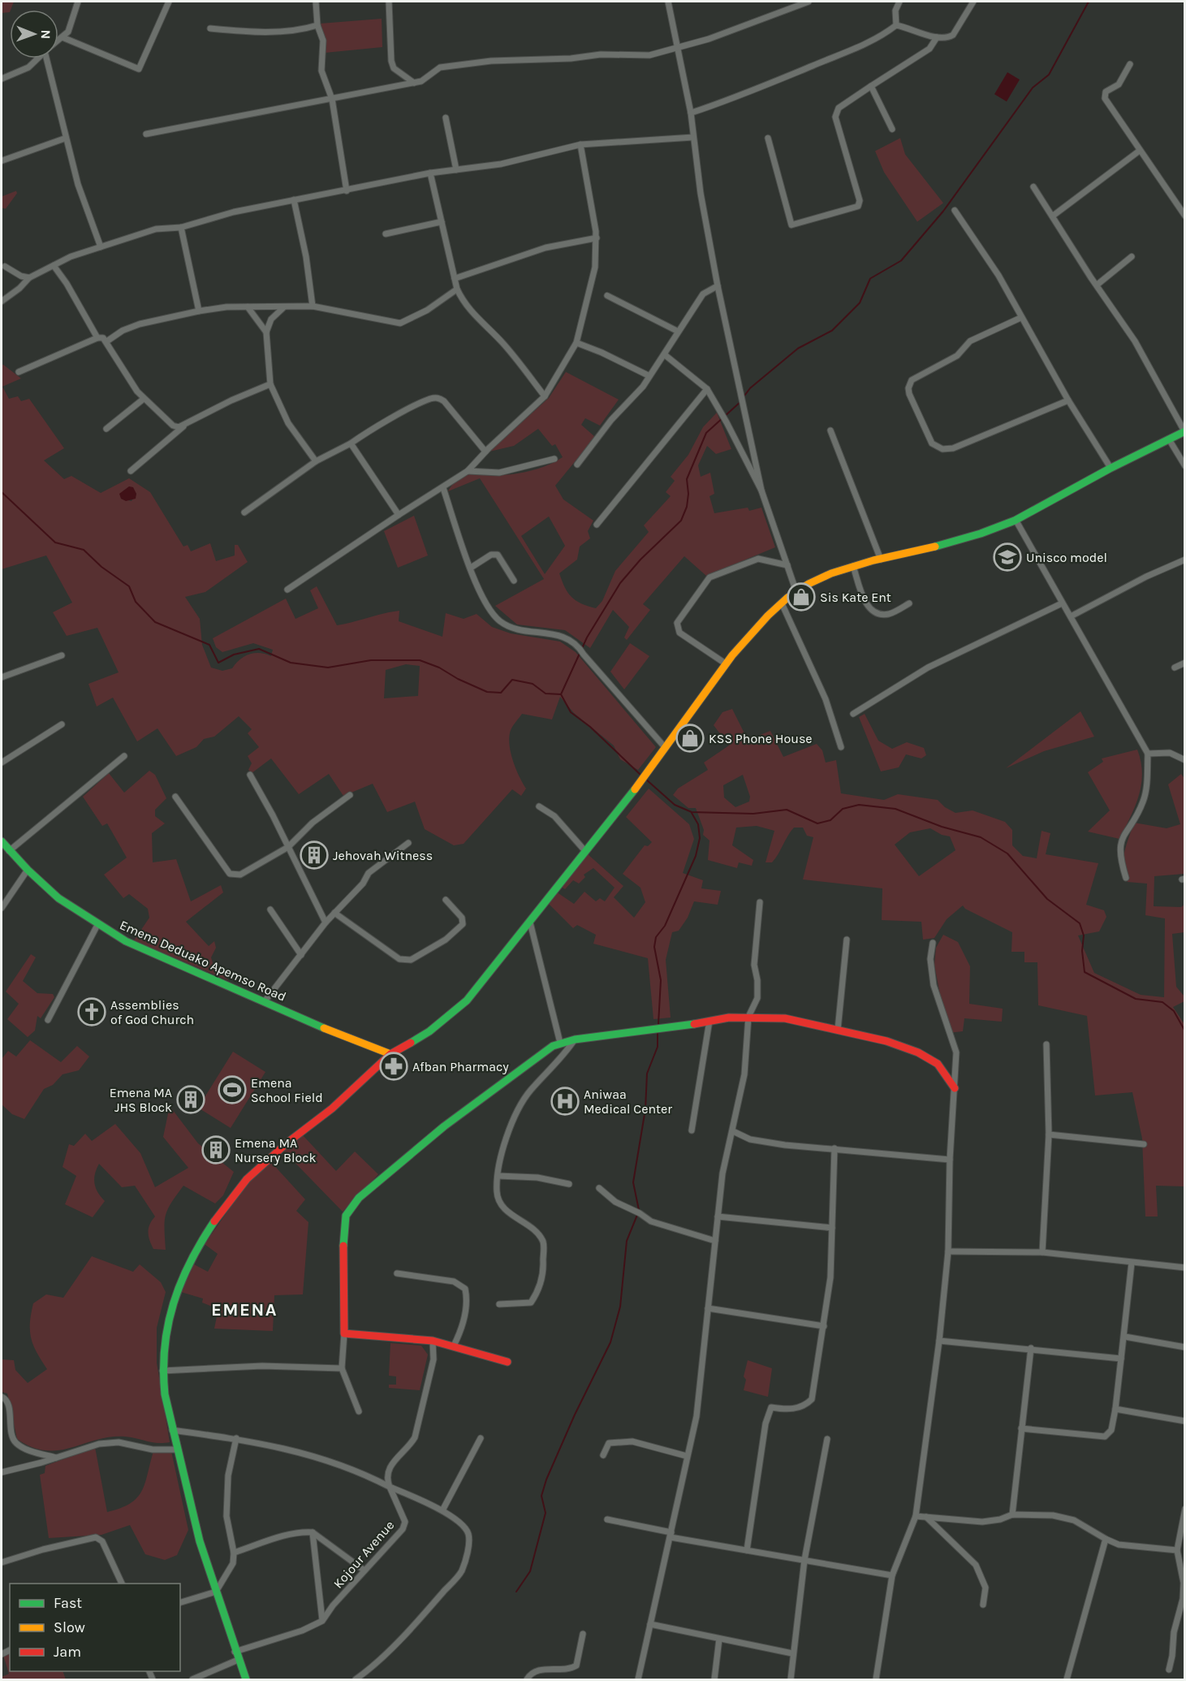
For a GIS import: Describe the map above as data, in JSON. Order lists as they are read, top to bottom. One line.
{"streets":{"street":["Emena Deduako Apemso Road","Kojour Avenue"]},"districts":["EMENA"],"places":{"school or university":["Unisco model"],"shop":["Sis Kate Ent","KSS Phone House"],"building":["Jehovah Witness","Emena MA JHS Block","Emena MA Nursery Block"],"church":["Assemblies of God Church"],"pharmacy":["Afban Pharmacy"],"sports":["Emena School Field"],"hospital":["Aniwaa Medical Center"]},"legend":["Fast","Slow","Jam"],"north":"right"}
